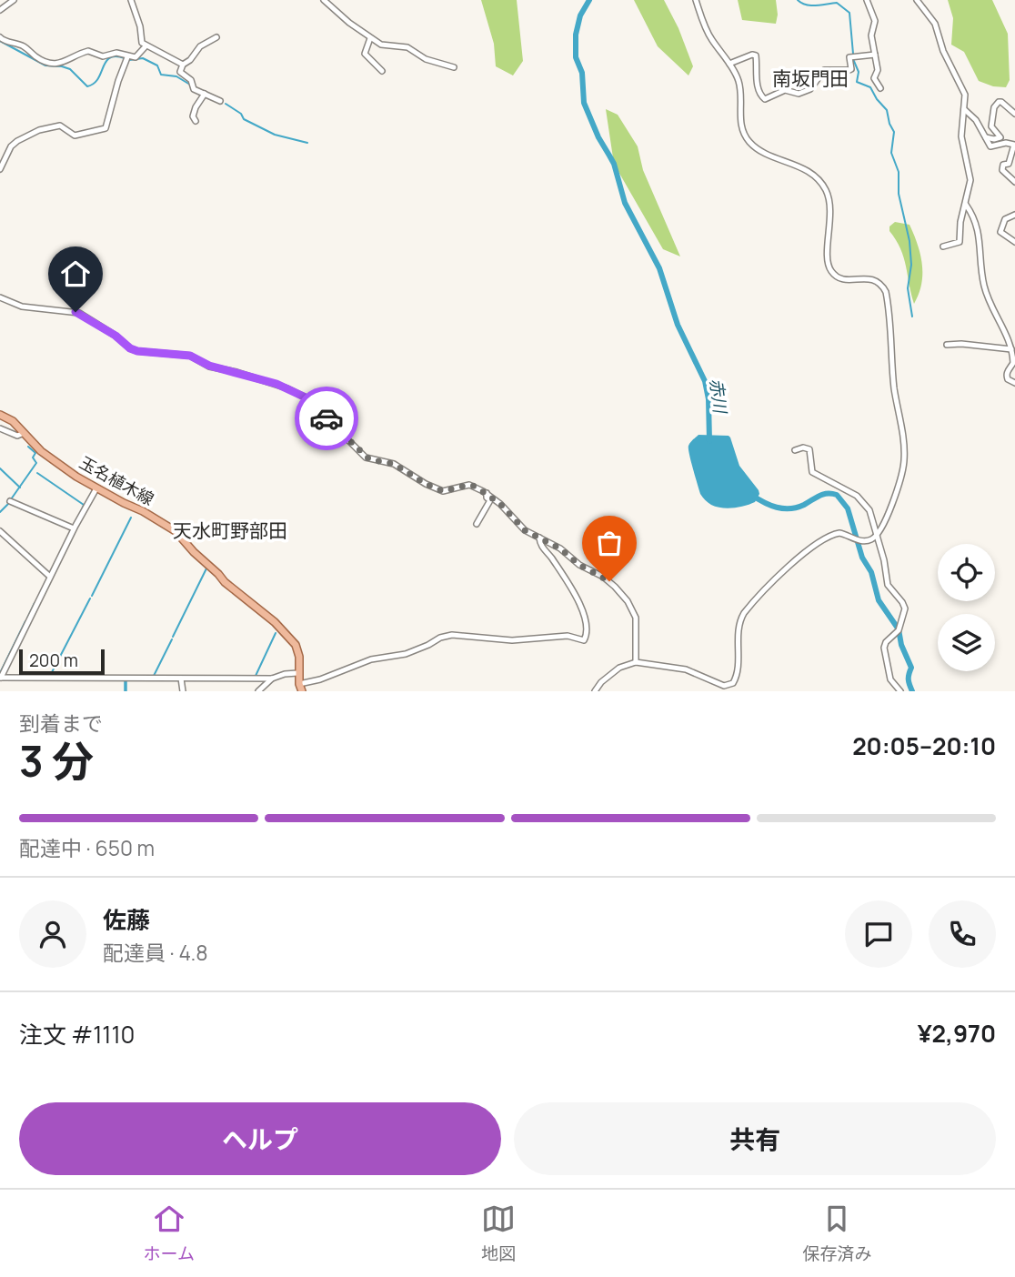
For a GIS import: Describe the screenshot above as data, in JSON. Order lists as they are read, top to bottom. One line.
{"streets":{"main road":["玉名植木線"]},"districts":["南坂門田","天水町野部田"],"water":["赤川"],"scale_bar":"200 m","page":{"scale":"200 m","heading":["3 分","到着まで","20:05–20:10"],"panel":["佐藤","配達員 · 4.8","注文 #1110","¥2,970"],"bar":"配達中 · 650 m","buttons":["ヘルプ","共有"],"tabs":["ホーム","地図","保存済み"]}}
